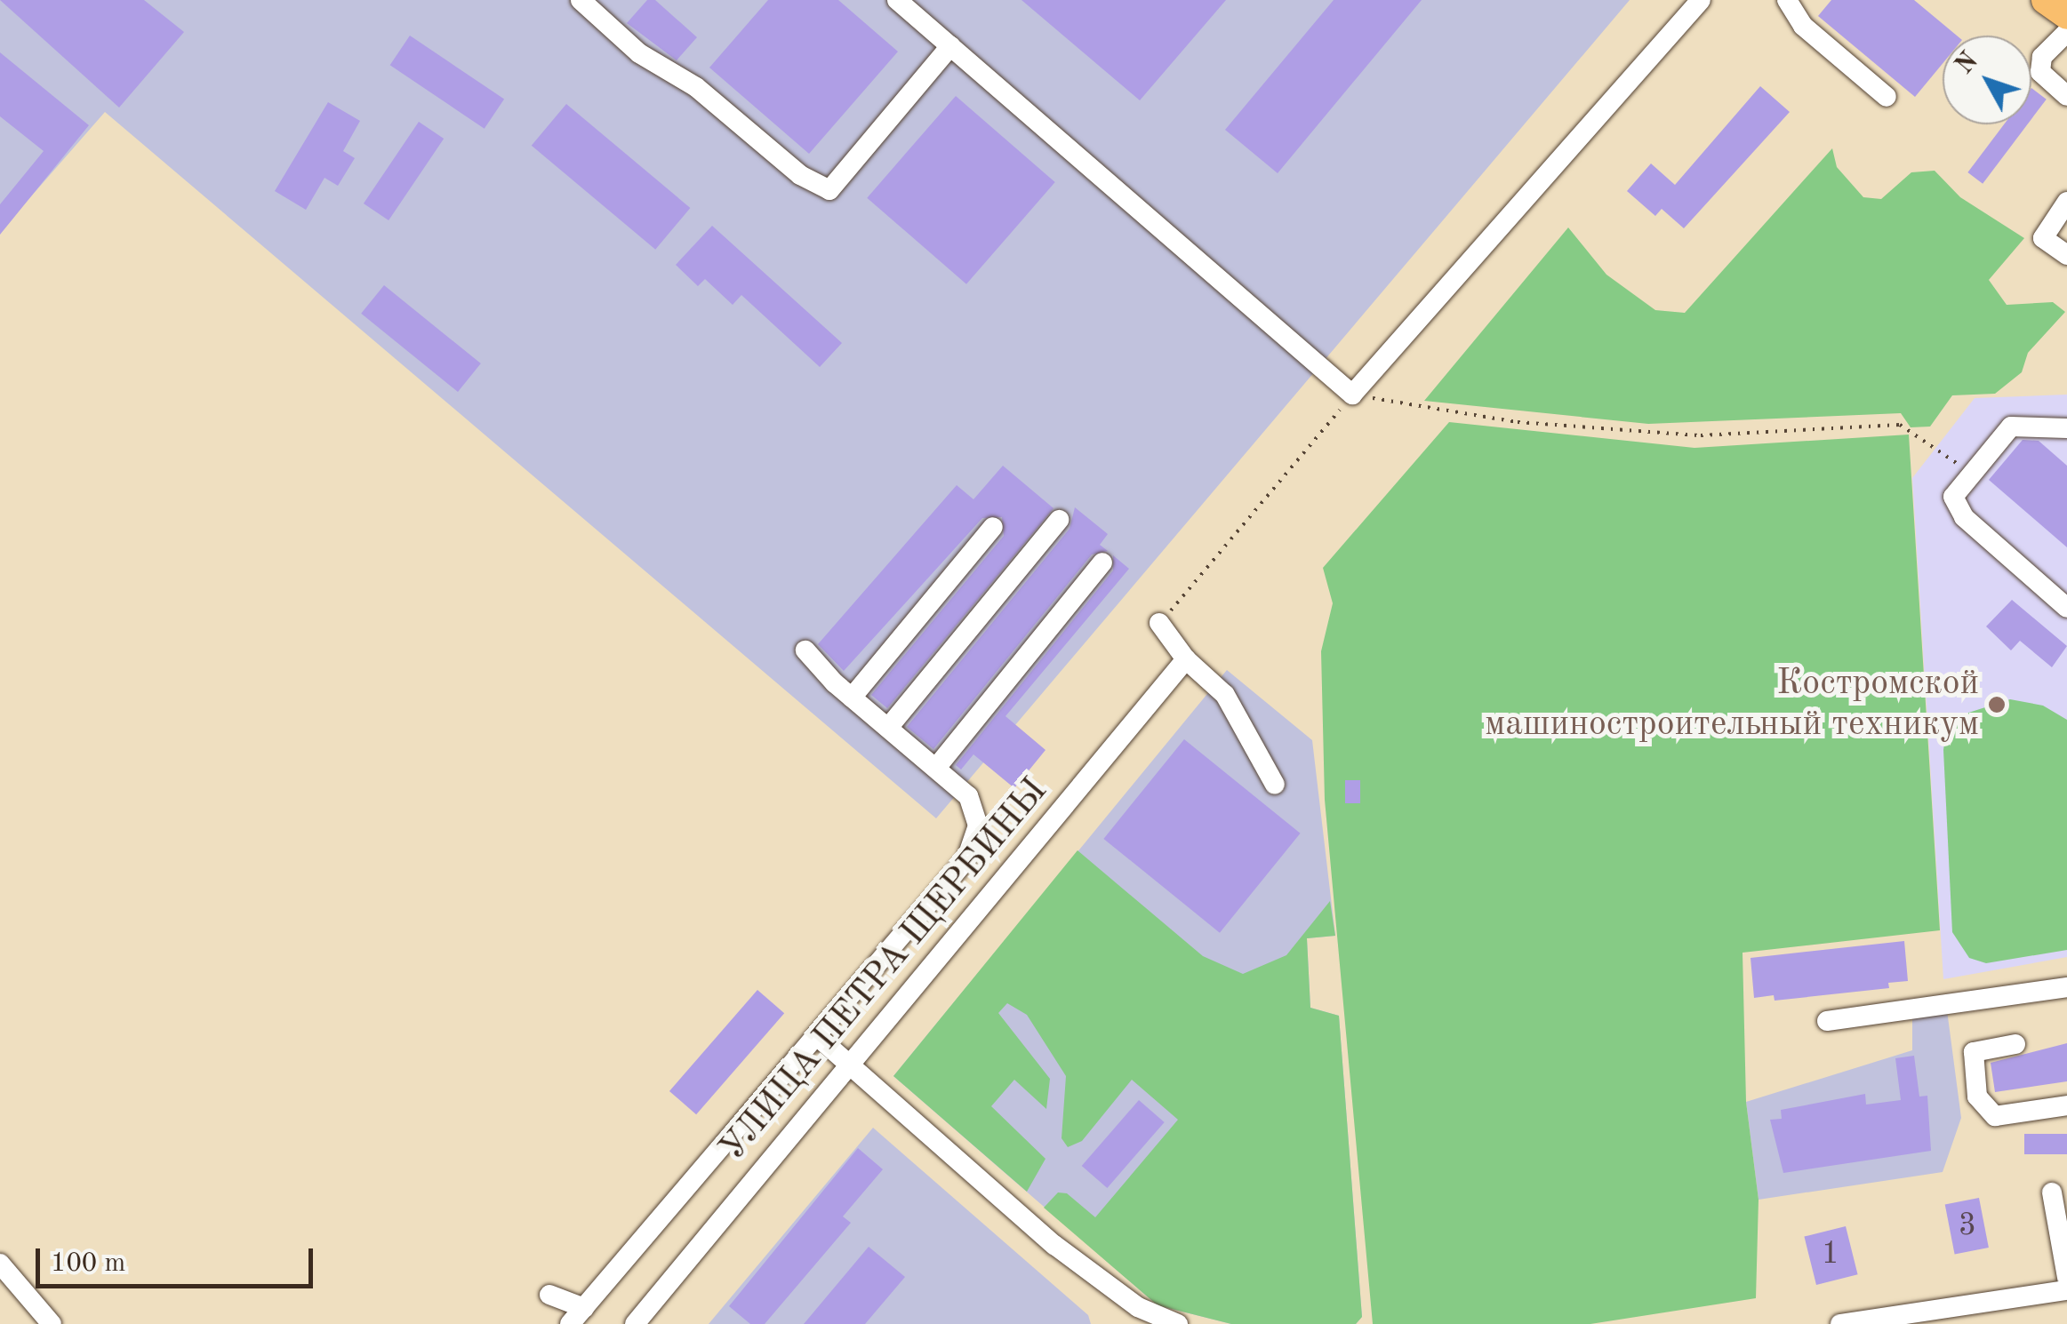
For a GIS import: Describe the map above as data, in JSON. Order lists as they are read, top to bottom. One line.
{"streets":{"street":["УЛИЦА ПЕТРА ЩЕРБИНЫ"]},"places":["Костромской машиностроительный техникум"],"house_numbers":["3","1"],"scale_bar":"100 m","north":"top left"}
